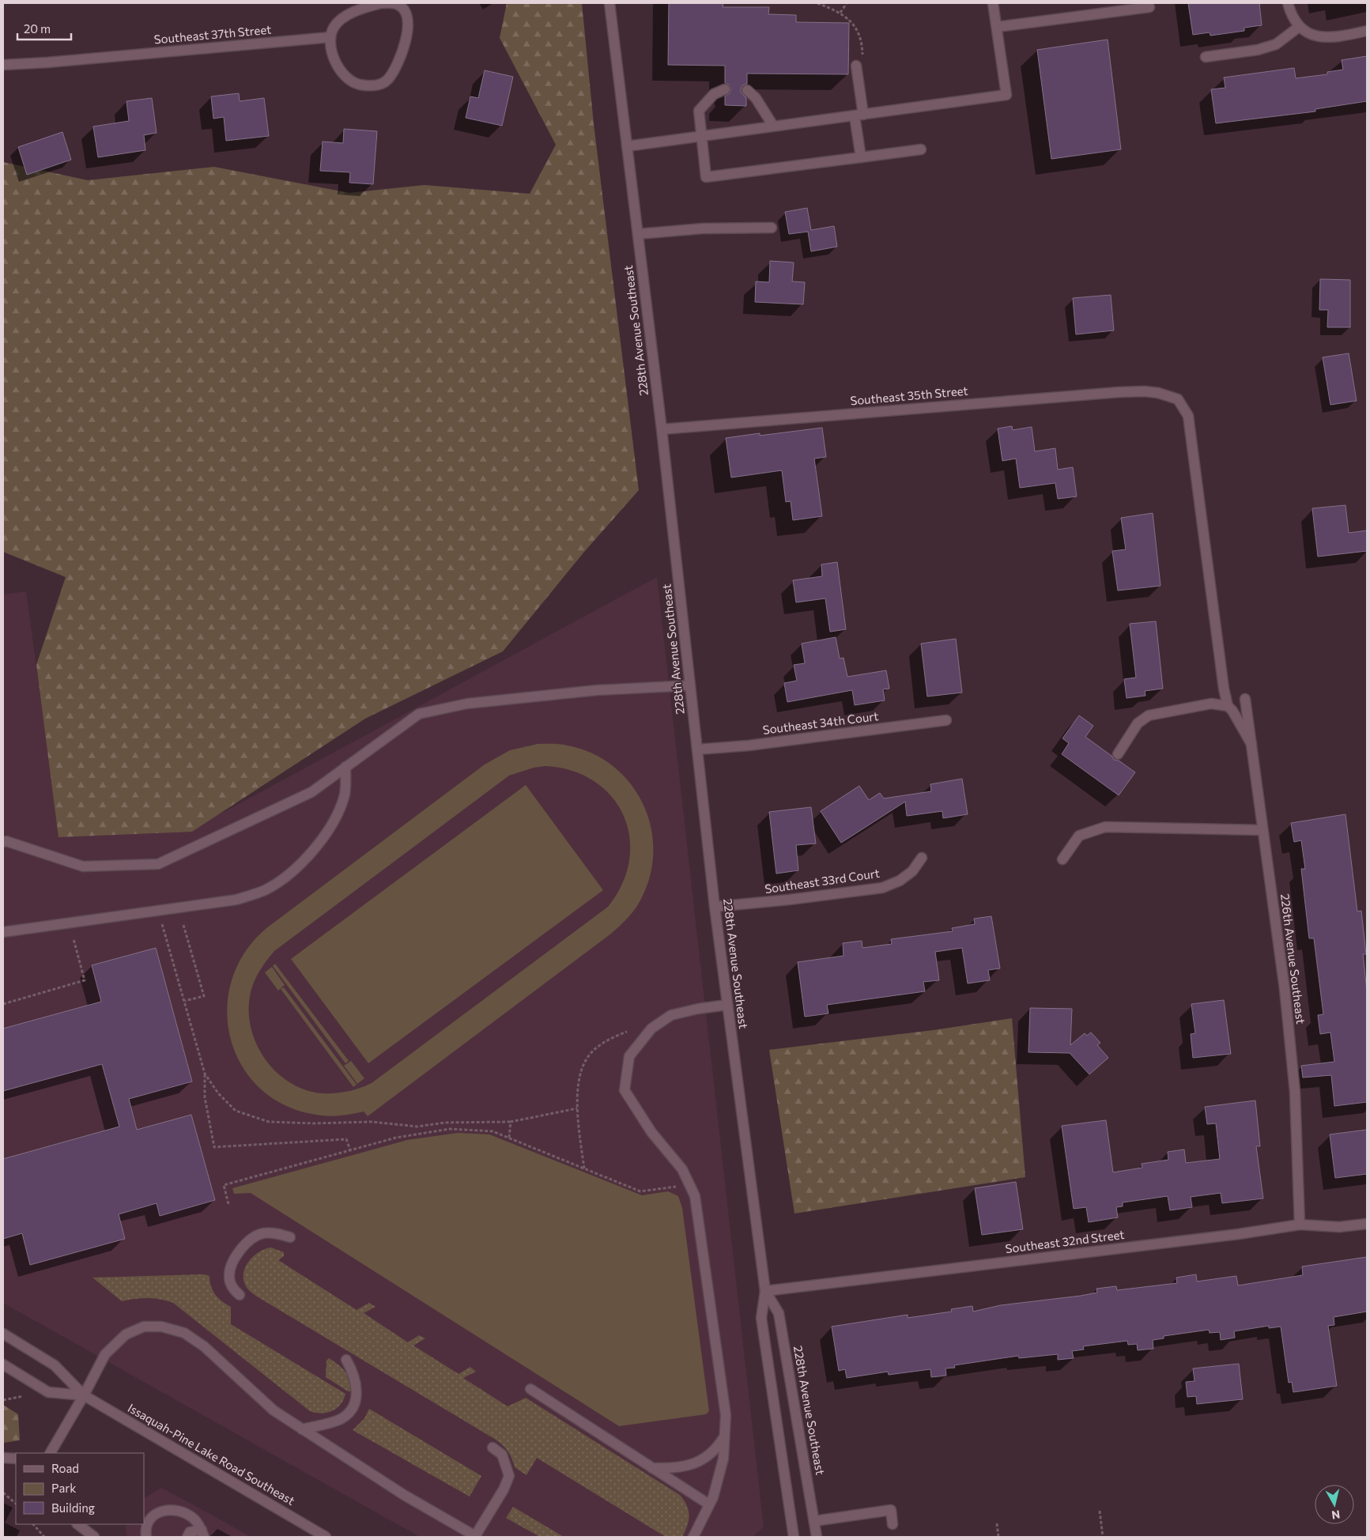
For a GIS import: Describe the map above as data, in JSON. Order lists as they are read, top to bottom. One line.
{"streets":{"street":["Southeast 37th Street","228th Avenue Southeast","Southeast 35th Street","Southeast 34th Court","Southeast 33rd Court","226th Avenue Southeast","Southeast 32nd Street","Issaquah-Pine Lake Road Southeast"]},"crossings":[["228th Avenue Southeast","Southeast 35th Street"],["228th Avenue Southeast","Southeast 34th Court"],["228th Avenue Southeast","Southeast 33rd Court"],["228th Avenue Southeast","Southeast 32nd Street"],["226th Avenue Southeast","Southeast 32nd Street"]],"legend":["Road","Park","Building"],"scale_bar":"20 m","north":"bottom"}
